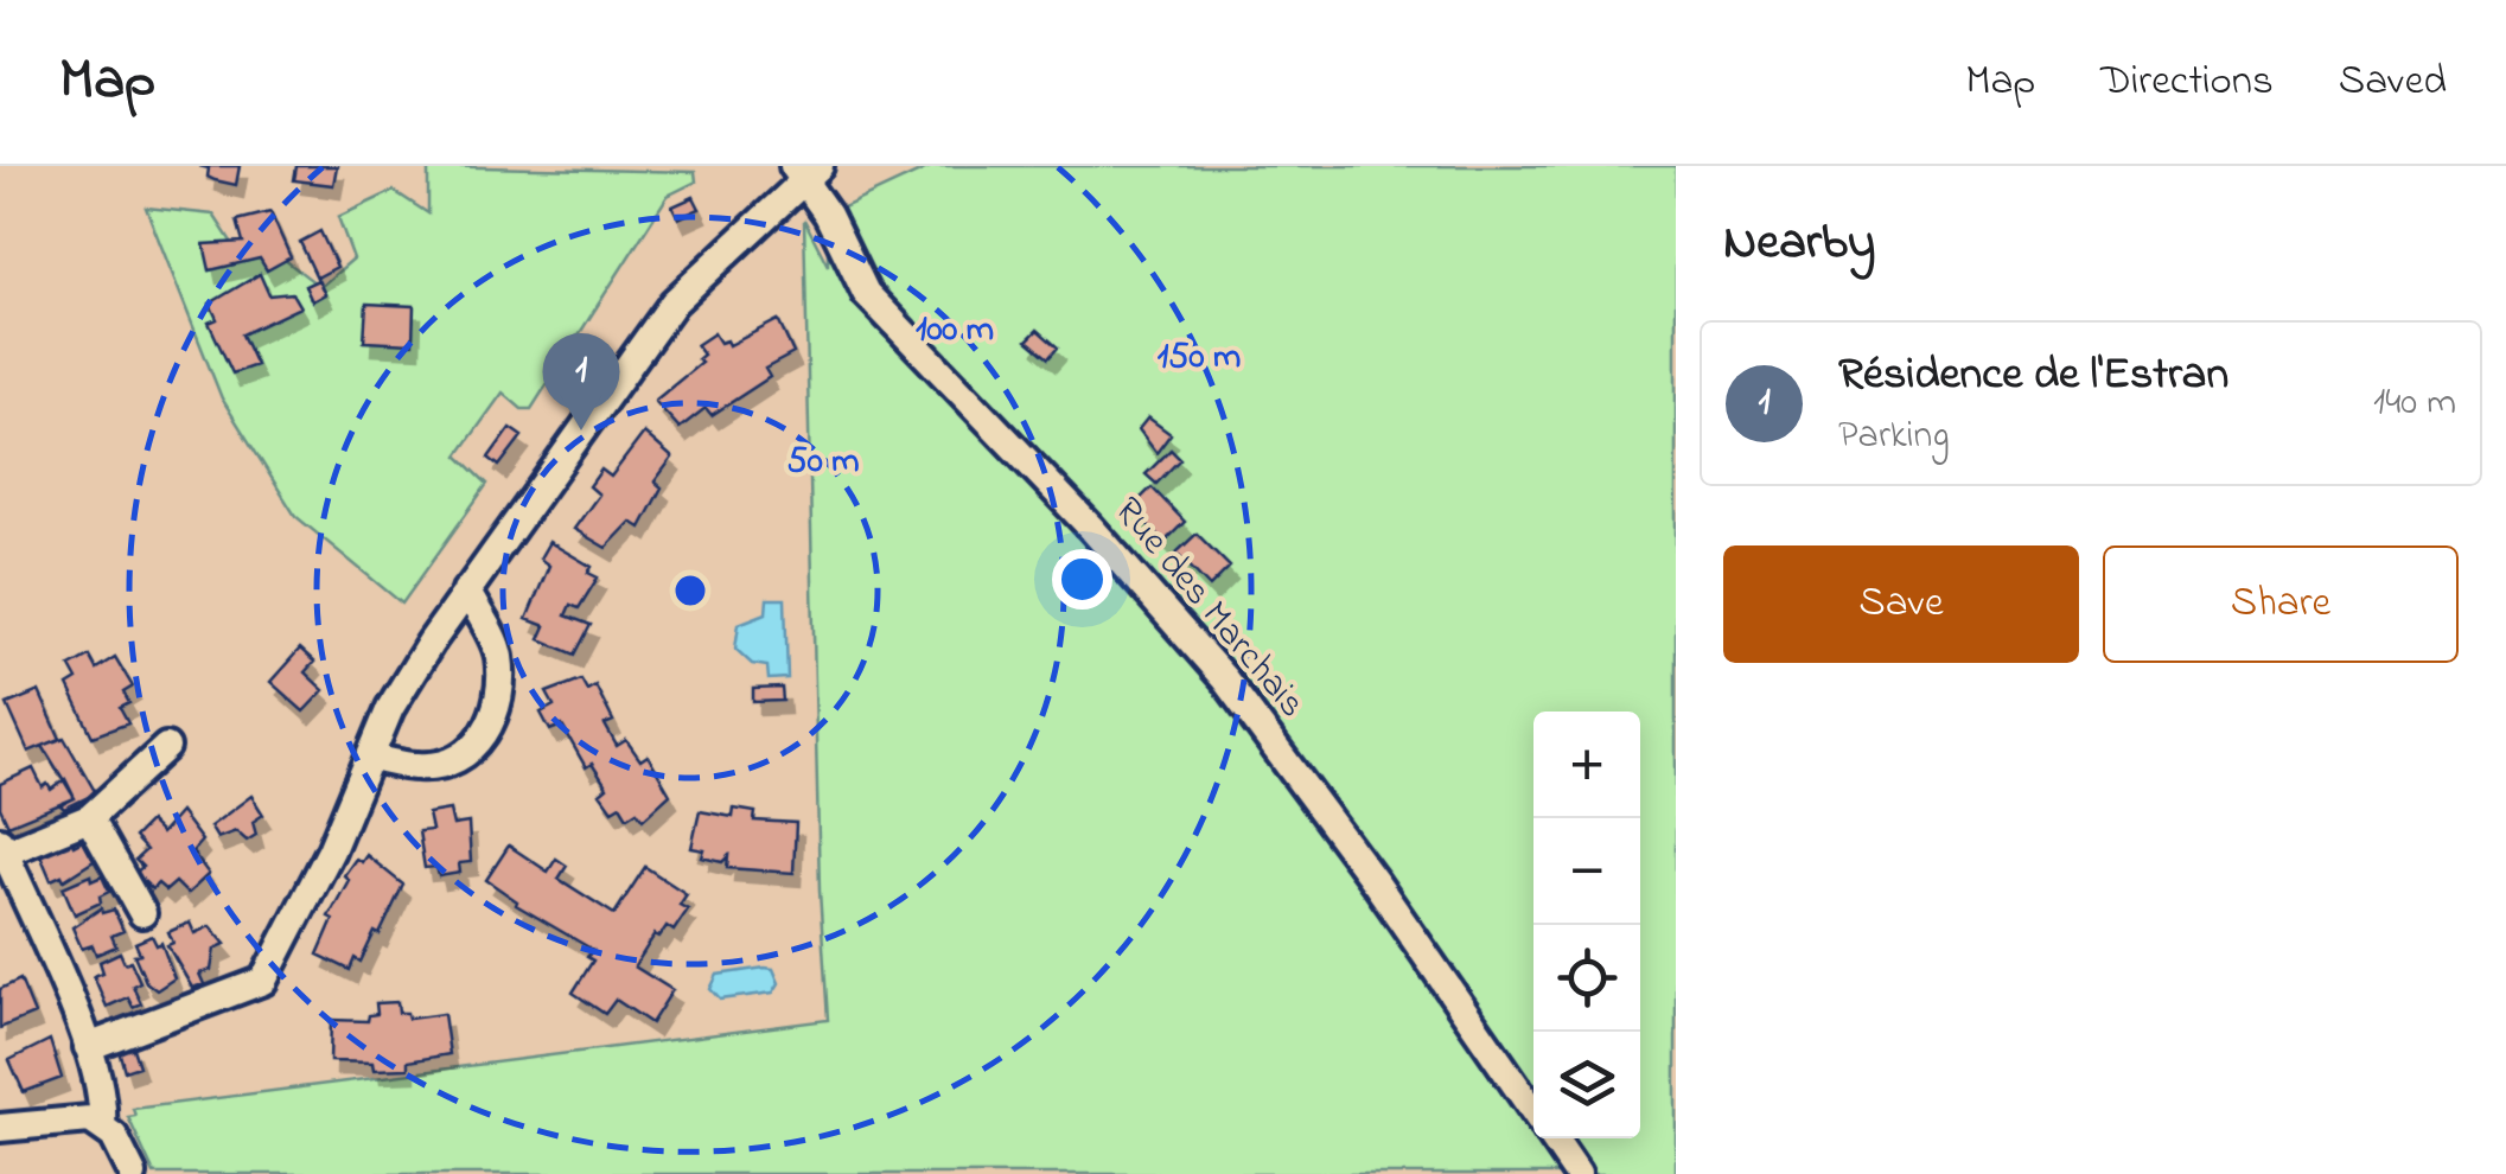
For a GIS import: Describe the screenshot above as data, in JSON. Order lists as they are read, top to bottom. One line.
{"streets":{"street":["Rue des Marchais"]},"page":{"header":"Map","nav":["Map","Directions","Saved"],"heading":"Nearby","list":[{"mark":"1","name":"Résidence de l'Estran","note":"Parking","value":"140 m"}],"pins":"1","buttons":["Save","Share"],"map_buttons":["+","−"]},"rings":["100 m","150 m","50 m"]}
